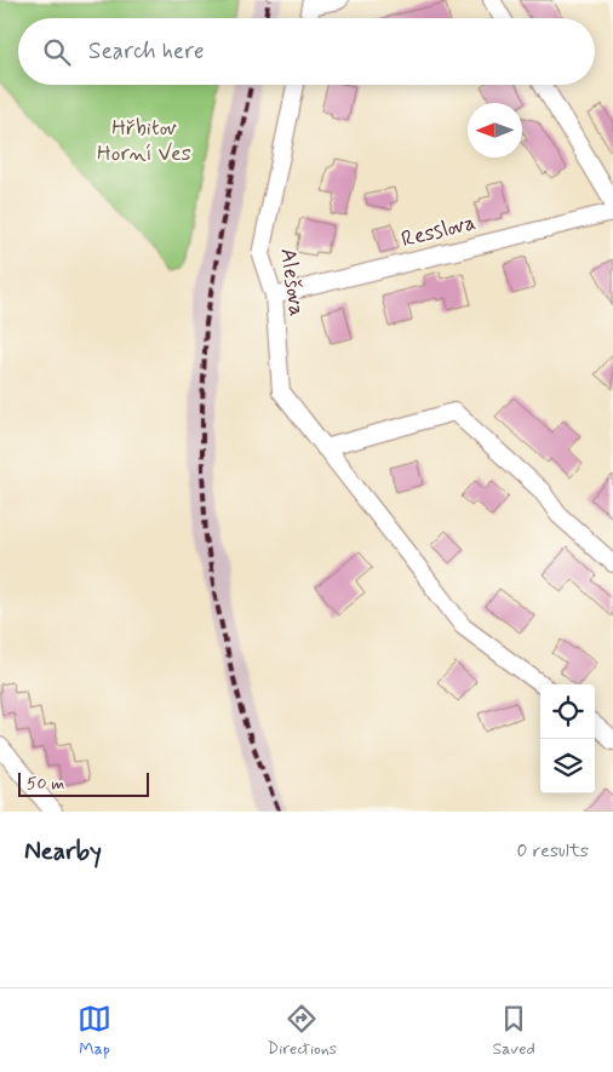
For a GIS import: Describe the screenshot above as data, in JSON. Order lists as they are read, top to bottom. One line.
{"streets":{"street":["Resslova","Alešova"]},"crossings":[["Resslova","Alešova"]],"parks":["Hřbitov Horní Ves"],"scale_bar":"50 m","north":"left","page":{"search":"Search here","scale":"50 m","heading":["Nearby","0 results"],"nav":["Map","Directions","Saved"]}}
